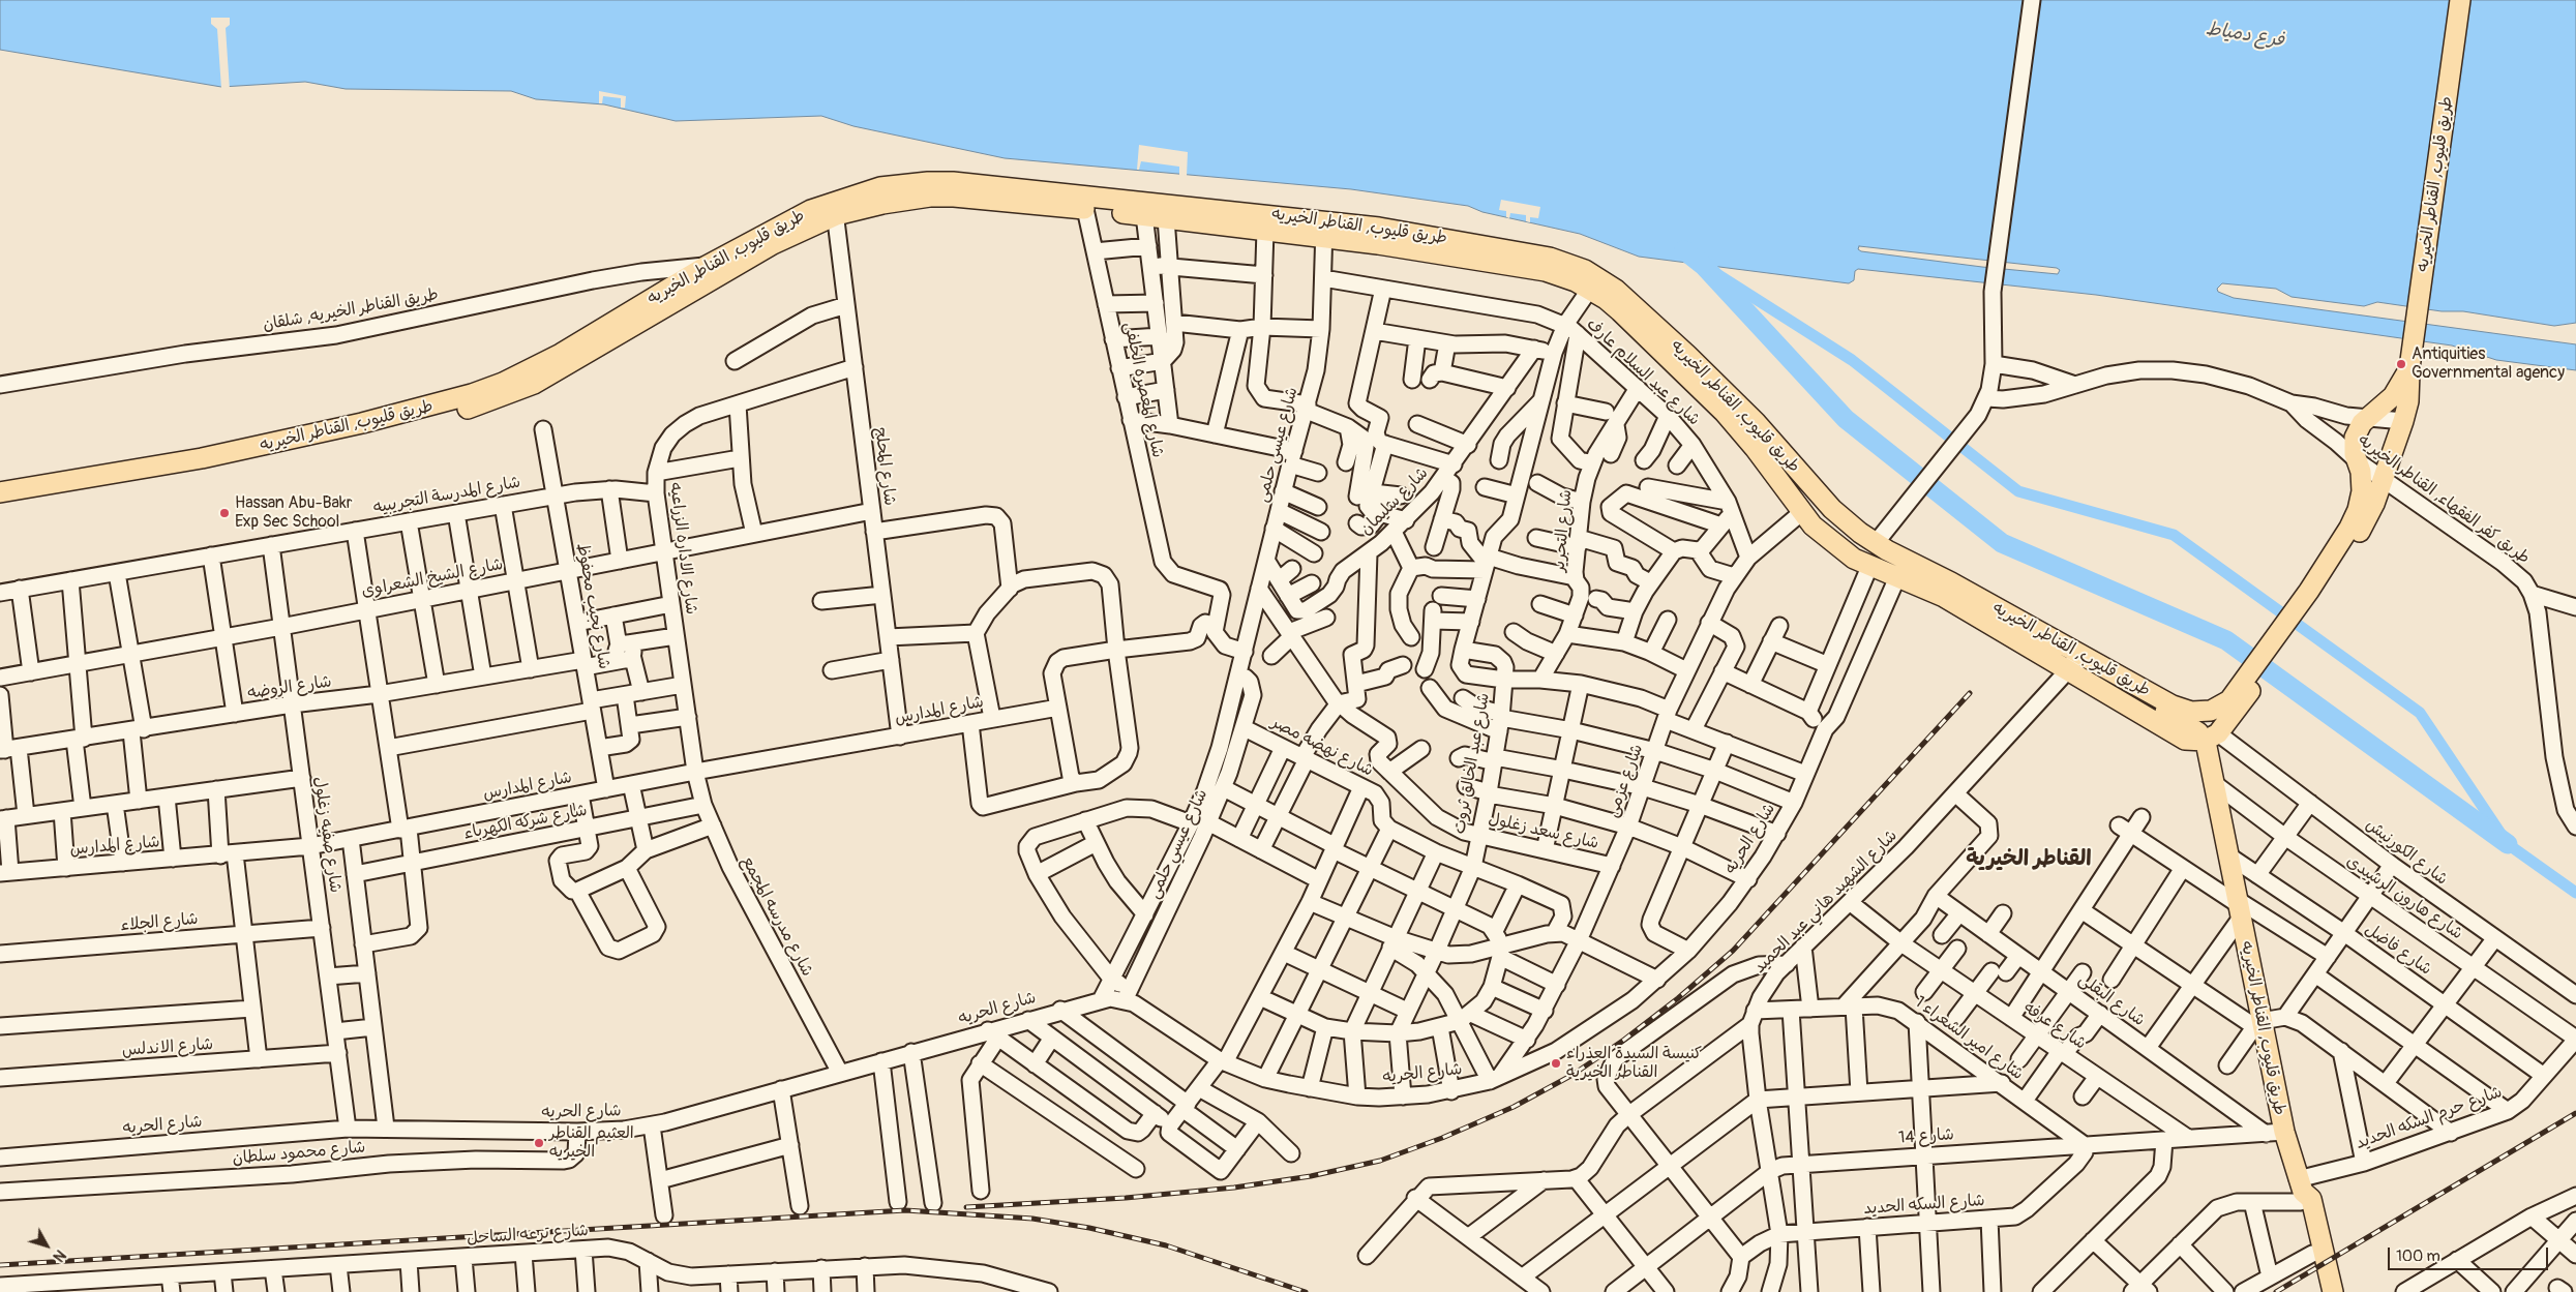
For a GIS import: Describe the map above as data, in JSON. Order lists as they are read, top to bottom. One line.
{"streets":{"main road":["طريق قليوب, القناطر الخيريه"],"street":["طريق القناطر الخيريه, شلقان","شارع عبد السلام عارف","شارع المعصره الخلفى","شارع عيسي حلمى","شارع المحلج","شارع المدرسة التجريبيه","طريق كفر الفقهاء, القناطر الخيريه","شارع سليمان","شارع التحرير","شارع الاداره الزراعيه","شارع الشيخ الشعراوى","شارع نجيب محفوظ","شارع الروضه","شارع المدارس","شارع نهضه مصر","شارع عبد الخالق ثروت","شارع عزمى","شارع شركه الكهرباء","شارع سعد زغلول","شارع صفيه زغلول","شارع الحريه","شارع الكورنيش","شارع هارون الرشيدى","شارع الشهيد هاني عبد الحميد","شارع مدرسه المجمع","شارع الجلاء","شارع فاضل","شارع البقلى","شارع عرفه","شارع امير الشعراء 1","شارع الاندلس","شارع حرم السكه الحديد","شارع 14","شارع محمود سلطان","شارع السكه الحديد","شارع ترعه الساحل"]},"crossings":[["طريق قليوب, القناطر الخيريه","طريق القناطر الخيريه, شلقان"],["طريق قليوب, القناطر الخيريه","شارع المعصره الخلفى"],["طريق قليوب, القناطر الخيريه","شارع عيسي حلمى"],["طريق قليوب, القناطر الخيريه","شارع المحلج"],["طريق قليوب, القناطر الخيريه","طريق كفر الفقهاء, القناطر الخيريه"],["طريق قليوب, القناطر الخيريه","شارع عزمى"],["طريق قليوب, القناطر الخيريه","شارع الحريه"],["طريق قليوب, القناطر الخيريه","شارع الكورنيش"],["طريق قليوب, القناطر الخيريه","شارع هارون الرشيدى"],["طريق قليوب, القناطر الخيريه","شارع الشهيد هاني عبد الحميد"],["طريق قليوب, القناطر الخيريه","شارع فاضل"],["طريق قليوب, القناطر الخيريه","شارع البقلى"],["طريق قليوب, القناطر الخيريه","شارع حرم السكه الحديد"],["طريق قليوب, القناطر الخيريه","شارع 14"],["شارع عبد السلام عارف","شارع عيسي حلمى"],["شارع عبد السلام عارف","شارع التحرير"],["شارع عبد السلام عارف","شارع عزمى"],["شارع عيسي حلمى","شارع سليمان"],["شارع عيسي حلمى","شارع نهضه مصر"],["شارع عيسي حلمى","شارع سعد زغلول"],["شارع عيسي حلمى","شارع الحريه"],["شارع المحلج","شارع الاداره الزراعيه"],["شارع المحلج","شارع الشيخ الشعراوى"],["شارع المحلج","شارع المدارس"],["شارع المدرسة التجريبيه","شارع الاداره الزراعيه"],["شارع المدرسة التجريبيه","شارع نجيب محفوظ"],["شارع المدرسة التجريبيه","شارع صفيه زغلول"],["شارع الاداره الزراعيه","شارع الشيخ الشعراوى"],["شارع الاداره الزراعيه","شارع الروضه"],["شارع الاداره الزراعيه","شارع المدارس"],["شارع الاداره الزراعيه","شارع مدرسه المجمع"],["شارع الشيخ الشعراوى","شارع نجيب محفوظ"],["شارع الشيخ الشعراوى","شارع صفيه زغلول"],["شارع نجيب محفوظ","شارع الروضه"],["شارع نجيب محفوظ","شارع المدارس"],["شارع الروضه","شارع صفيه زغلول"],["شارع المدارس","شارع صفيه زغلول"],["شارع المدارس","شارع مدرسه المجمع"],["شارع عبد الخالق ثروت","شارع سعد زغلول"],["شارع عزمى","شارع سعد زغلول"],["شارع عزمى","شارع الحريه"],["شارع شركه الكهرباء","شارع مدرسه المجمع"],["شارع صفيه زغلول","شارع الحريه"],["شارع صفيه زغلول","شارع الجلاء"],["شارع صفيه زغلول","شارع الاندلس"],["شارع الحريه","شارع مدرسه المجمع"],["شارع الحريه","شارع محمود سلطان"],["شارع هارون الرشيدى","شارع حرم السكه الحديد"],["شارع الشهيد هاني عبد الحميد","شارع عرفه"],["شارع الشهيد هاني عبد الحميد","شارع امير الشعراء 1"],["شارع فاضل","شارع حرم السكه الحديد"],["شارع البقلى","شارع 14"],["شارع عرفه","شارع 14"],["شارع امير الشعراء 1","شارع 14"],["شارع امير الشعراء 1","شارع السكه الحديد"],["شارع 14","شارع السكه الحديد"]],"districts":["القناطر الخيرية"],"water":["فرع دمياط"],"places":["Antiquities Governmental agency","Hassan Abu-Bakr Exp Sec School","كنيسة السيدة العذراء القناطر الخيرية","العثيم القناطر الخيريه"],"scale_bar":"100 m","north":"bottom right"}
